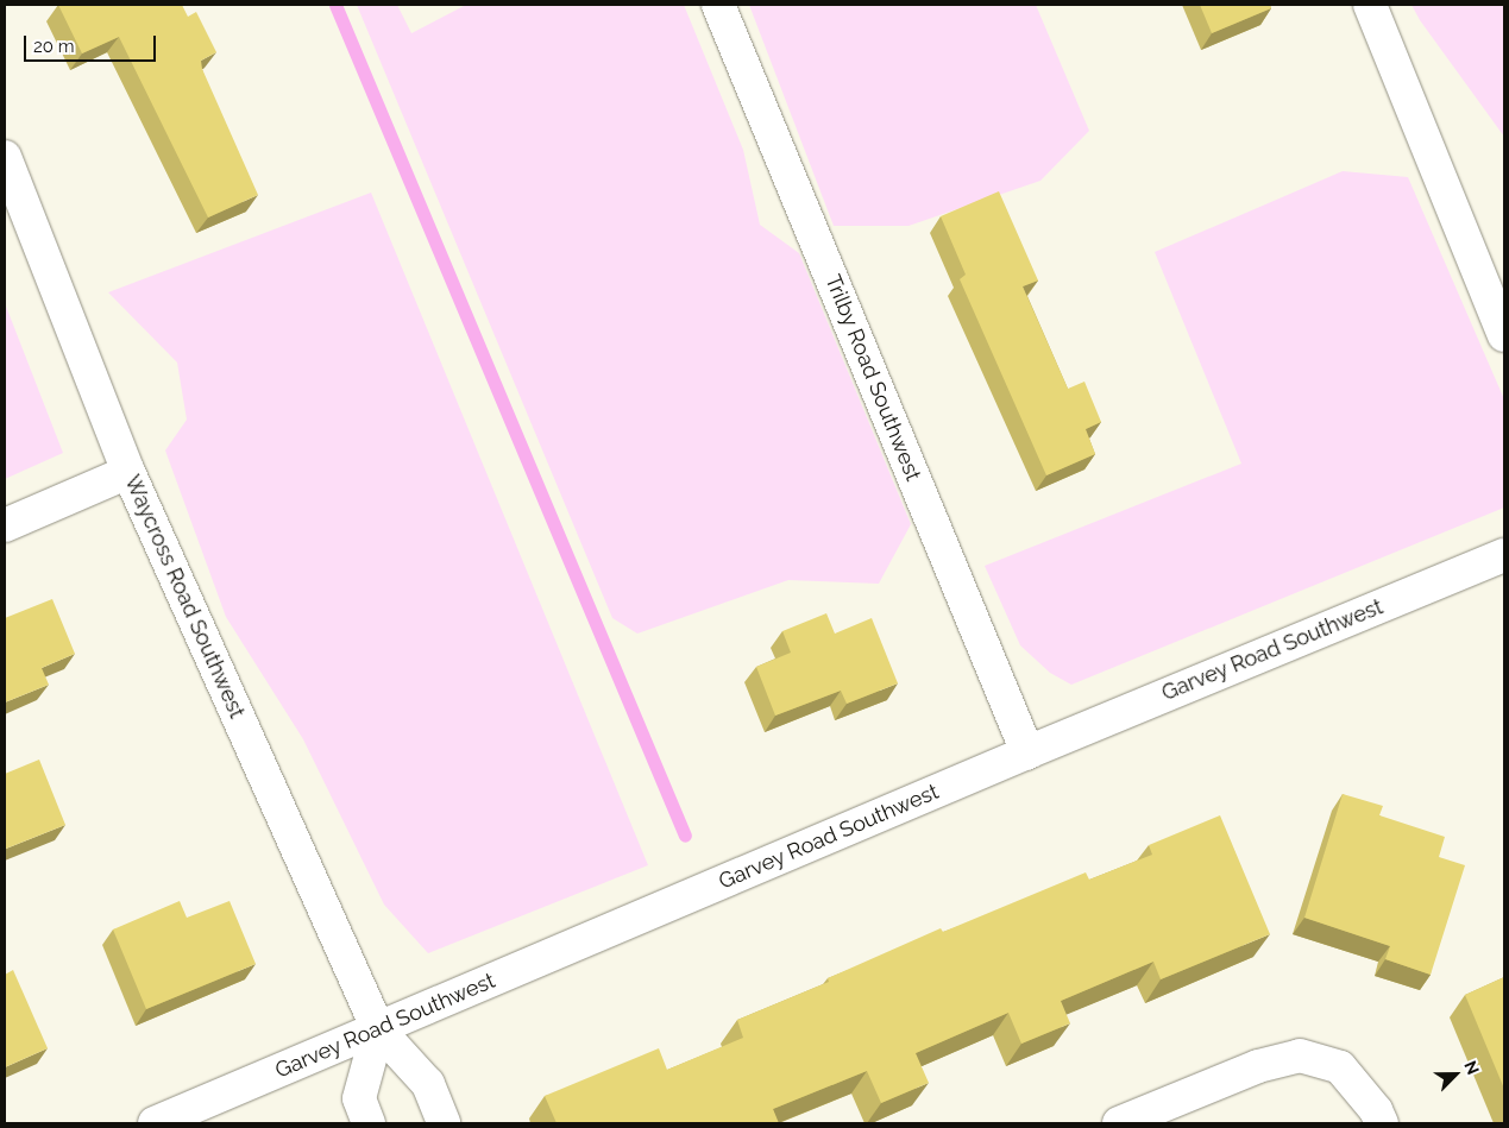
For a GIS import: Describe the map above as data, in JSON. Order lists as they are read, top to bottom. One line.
{"streets":{"street":["Trilby Road Southwest","Waycross Road Southwest","Garvey Road Southwest"]},"crossings":[["Trilby Road Southwest","Garvey Road Southwest"],["Waycross Road Southwest","Garvey Road Southwest"]],"scale_bar":"20 m","north":"top right"}
